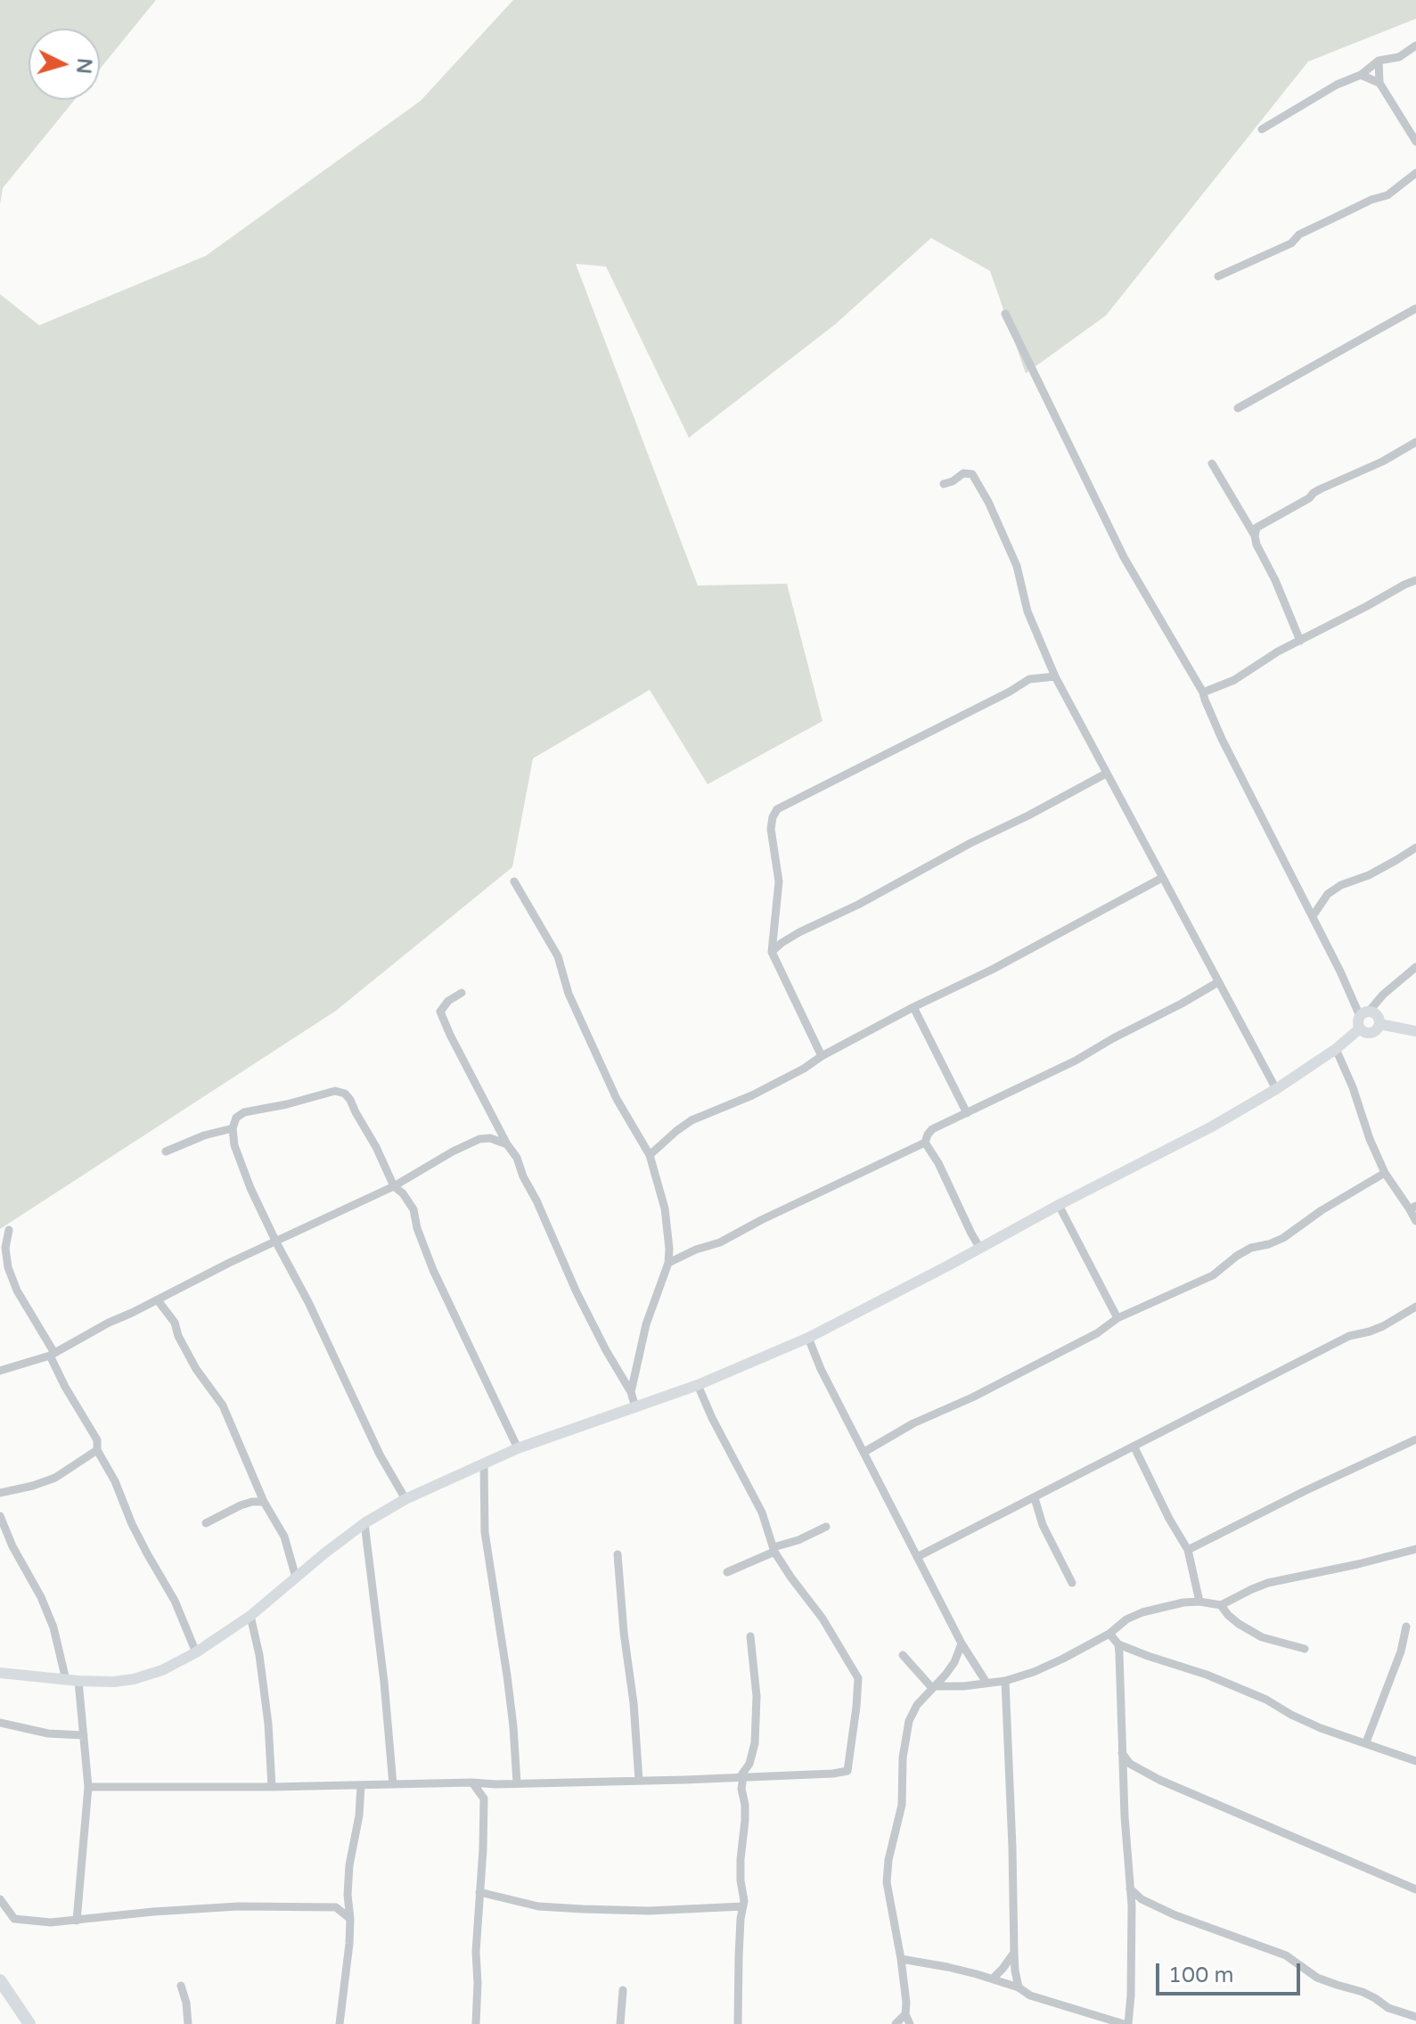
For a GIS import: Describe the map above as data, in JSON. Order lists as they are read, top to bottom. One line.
{"scale_bar":"100 m","north":"right"}
